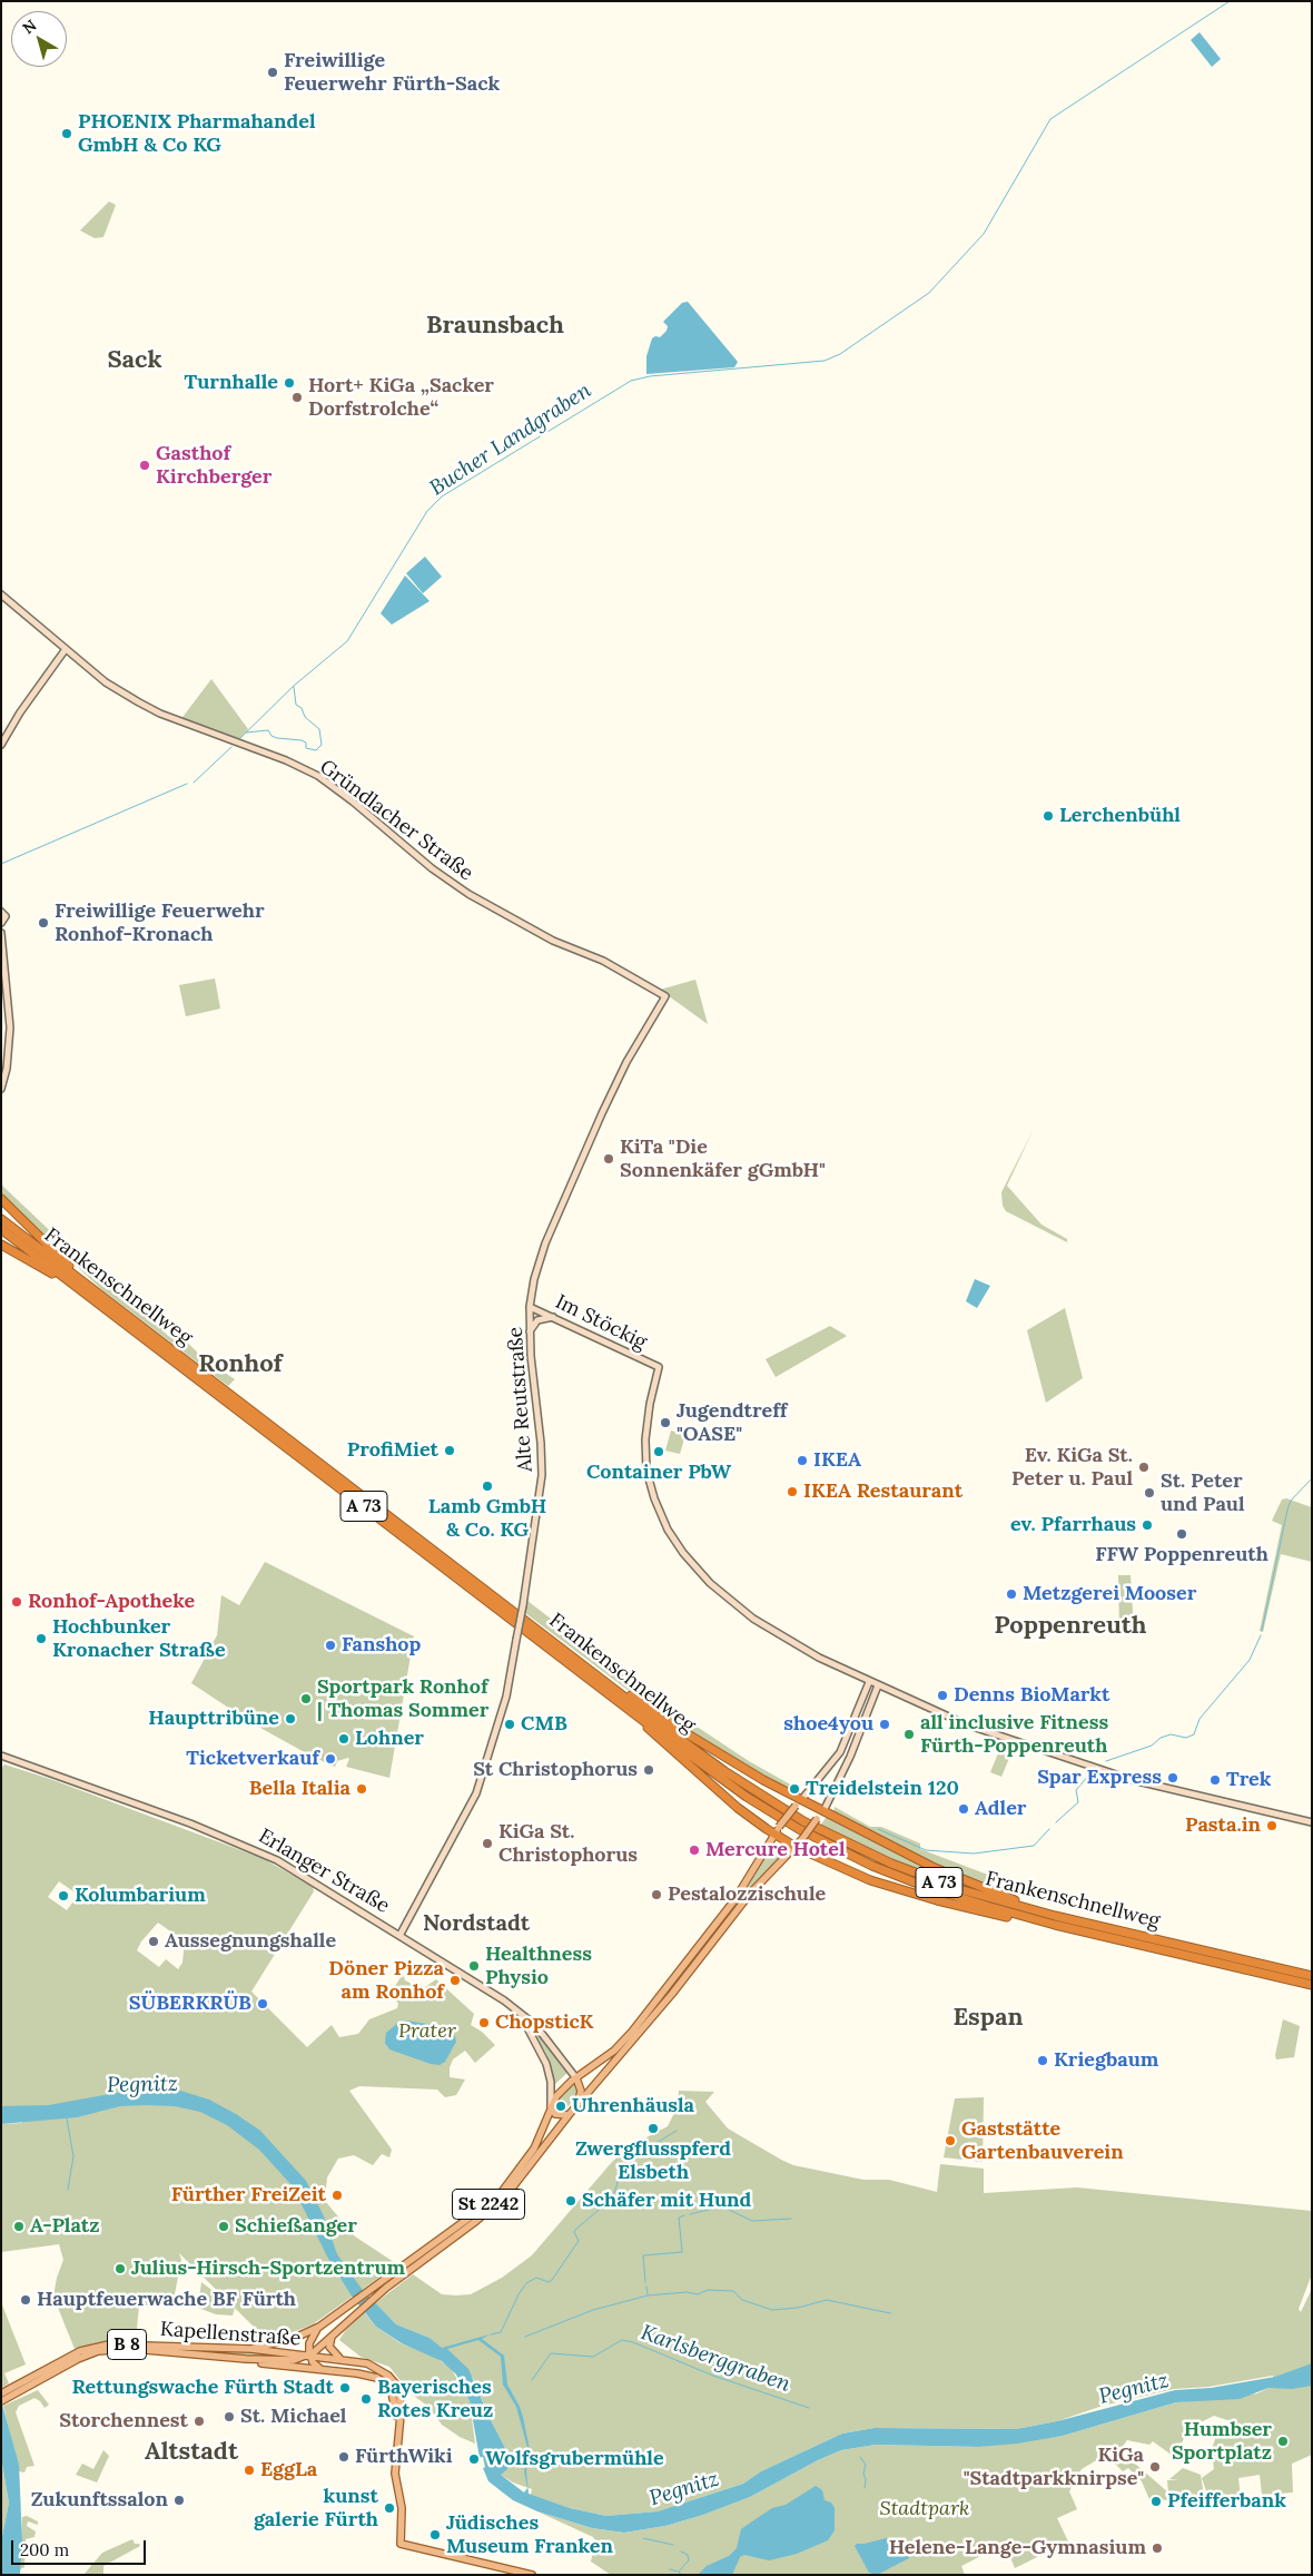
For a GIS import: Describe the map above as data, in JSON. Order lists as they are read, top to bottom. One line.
{"streets":{"highway":["Frankenschnellweg","A 73"],"main road":["Gründlacher Straße","Im Stöckig","Alte Reutstraße","Erlanger Straße","St 2242","Kapellenstraße","B 8"]},"crossings":[["Gründlacher Straße","Alte Reutstraße"],["Im Stöckig","Alte Reutstraße"],["Alte Reutstraße","Erlanger Straße"],["Erlanger Straße","Kapellenstraße"],["Erlanger Straße","B 8"],["Kapellenstraße","B 8"]],"districts":["Braunsbach","Sack","Ronhof","Poppenreuth","Nordstadt","Espan","Altstadt"],"water":["Bucher Landgraben","Pegnitz","Karlsberggraben"],"parks":["Prater","Stadtpark"],"places":["Freiwillige Feuerwehr Fürth-Sack","PHOENIX Pharmahandel GmbH & Co KG","Turnhalle","Hort+ KiGa „Sacker Dorfstrolche“","Gasthof Kirchberger","Lerchenbühl","Freiwillige Feuerwehr Ronhof-Kronach","KiTa \"Die Sonnenkäfer gGmbH\"","Jugendtreff \"OASE\"","ProfiMiet","Container PbW","IKEA","Ev. KiGa St. Peter u. Paul","Lamb GmbH & Co. KG","IKEA Restaurant","St. Peter und Paul","ev. Pfarrhaus","FFW Poppenreuth","Metzgerei Mooser","Ronhof-Apotheke","Hochbunker Kronacher Straße","Fanshop","Denns BioMarkt","Sportpark Ronhof | Thomas Sommer","Haupttribüne","CMB","shoe4you","all inclusive Fitness Fürth-Poppenreuth","Lohner","Ticketverkauf","St Christophorus","Spar Express","Trek","Bella Italia","Treidelstein 120","Adler","Pasta.in","KiGa St. Christophorus","Mercure Hotel","Pestalozzischule","Kolumbarium","Aussegnungshalle","Healthness Physio","Döner Pizza am Ronhof","SÜBERKRÜB","ChopsticK","Kriegbaum","Uhrenhäusla","Zwergflusspferd Elsbeth","Gaststätte Gartenbauverein","Fürther FreiZeit","Schäfer mit Hund","A-Platz","Schießanger","Julius-Hirsch-Sportzentrum","Hauptfeuerwache BF Fürth","Rettungswache Fürth Stadt","Bayerisches Rotes Kreuz","St. Michael","Storchennest","Humbser Sportplatz","FürthWiki","Wolfsgrubermühle","KiGa \"Stadtparkknirpse\"","EggLa","Zukunftssalon","Pfeifferbank","kunst galerie Fürth","Jüdisches Museum Franken","Helene-Lange-Gymnasium"],"scale_bar":"200 m","north":"top left"}
